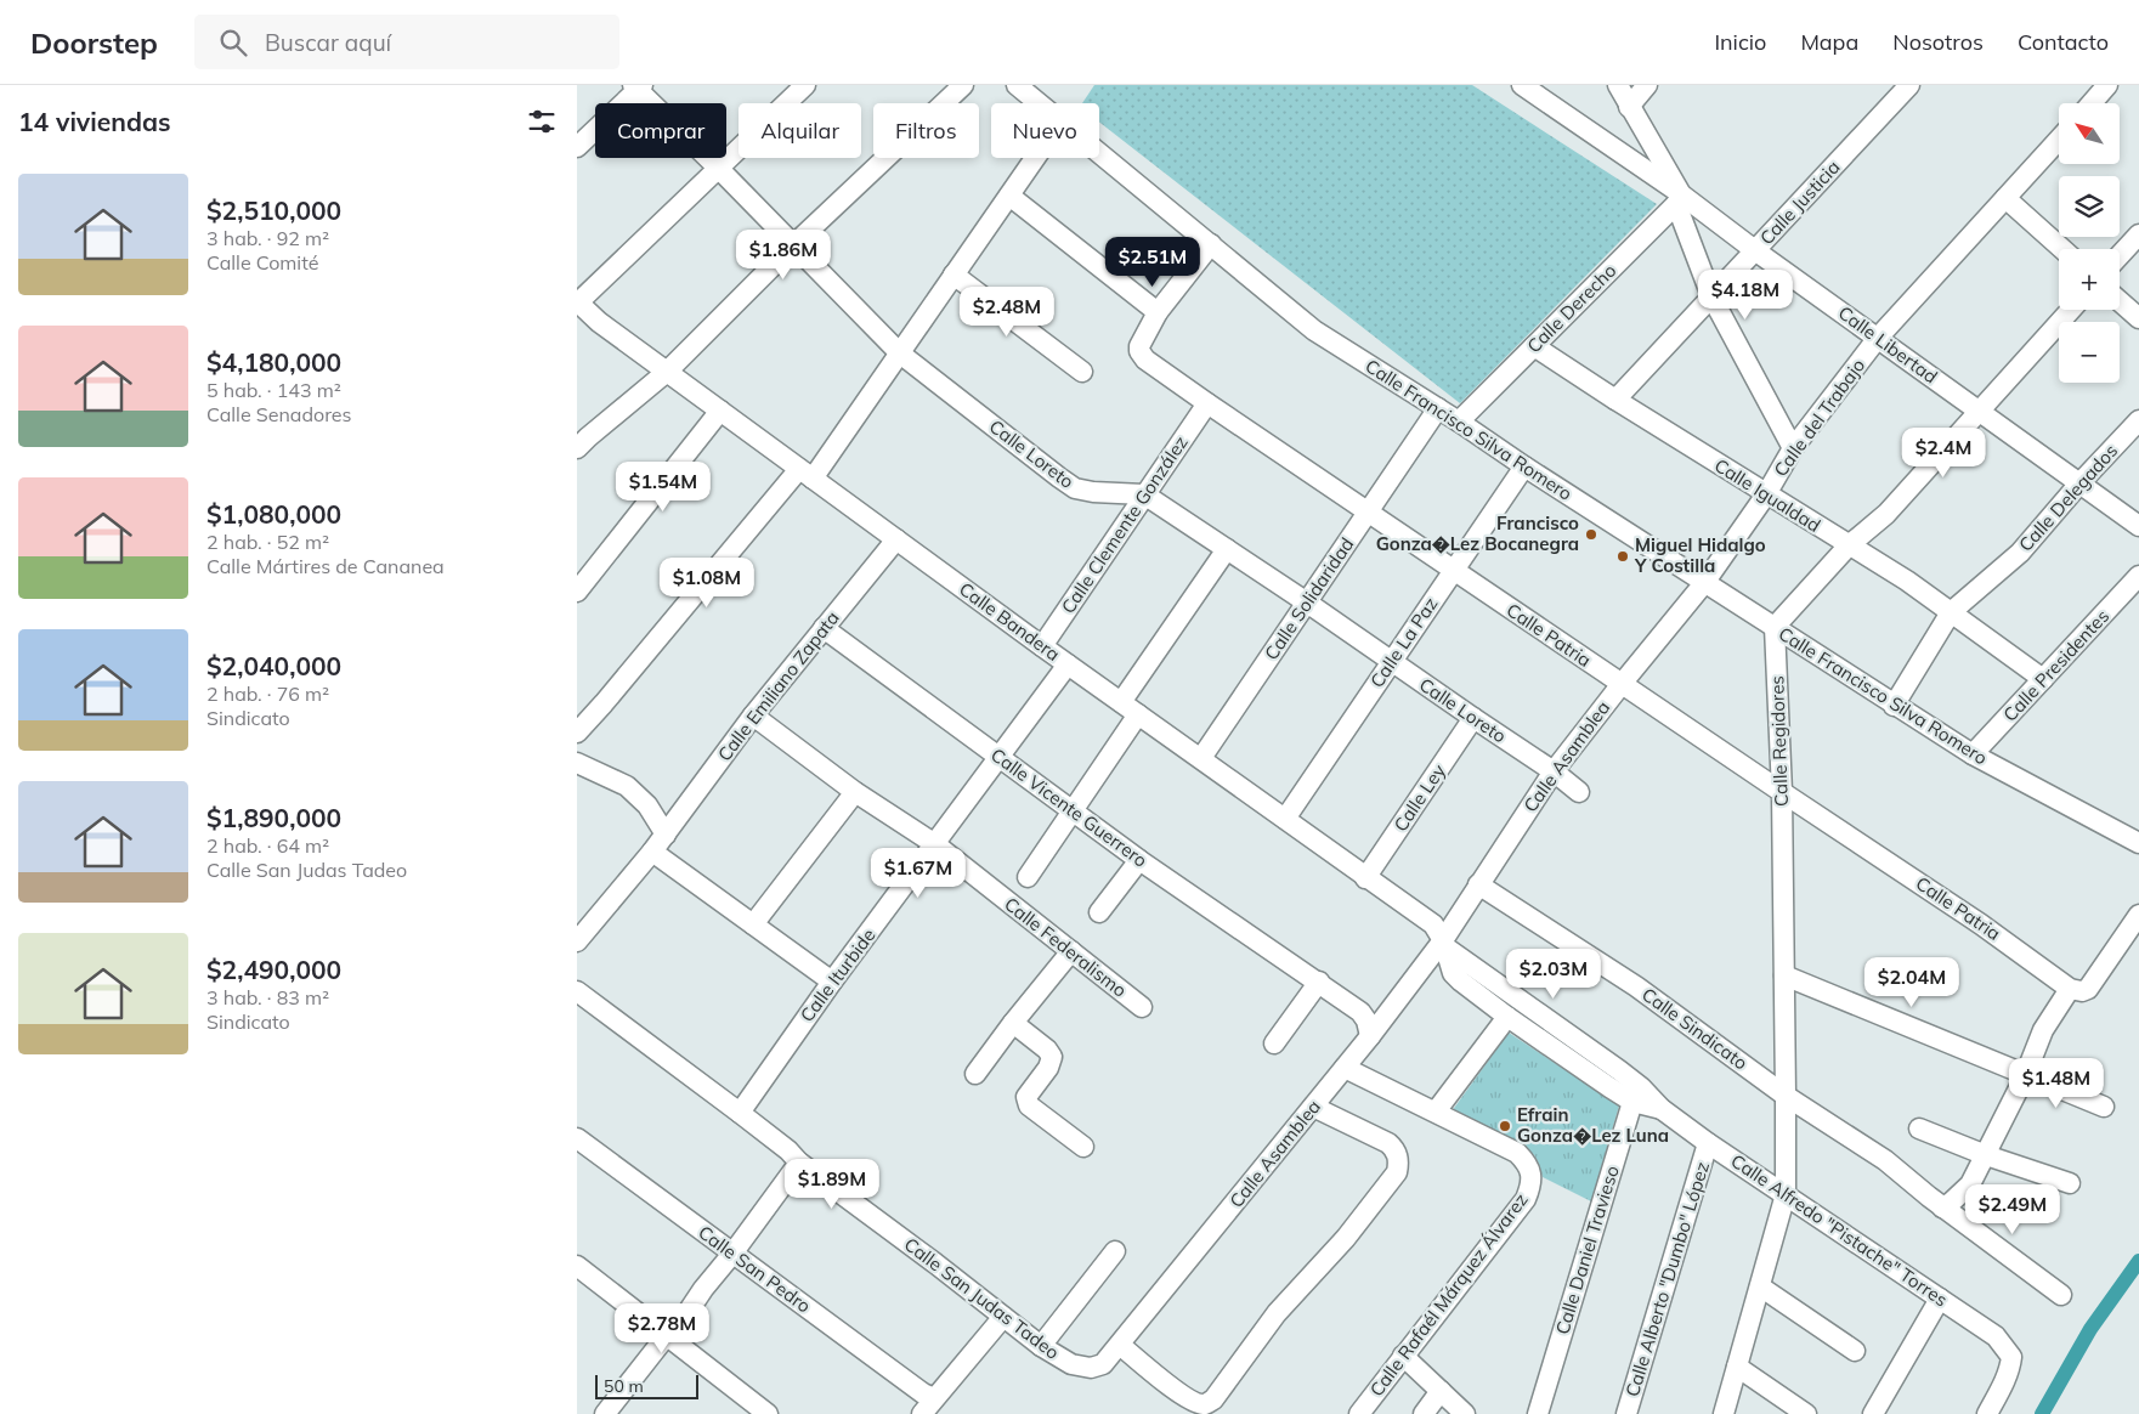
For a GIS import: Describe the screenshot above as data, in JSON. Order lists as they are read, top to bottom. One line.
{"streets":{"street":["Calle Justicia","Calle Derecho","Calle Libertad","Calle del Trabajo","Calle Francisco Silva Romero","Calle Loreto","Calle Igualdad","Calle Delegados","Calle Clemente González","Calle Solidaridad","Calle Bandera","Calle Patria","Calle La Paz","Calle Presidentes","Calle Emiliano Zapata","Calle Regidores","Calle Asamblea","Calle Ley","Calle Vicente Guerrero","Calle Federalismo","Calle Iturbide","Calle Sindicato","Calle Alfredo \"Pistache\" Torres","Calle Daniel Travieso","Calle San Pedro","Calle Alberto \"Dumbo\" López","Calle Rafaél Márquez Álvarez","Calle San Judas Tadeo"]},"crossings":[["Calle Justicia","Calle Libertad"],["Calle Justicia","Calle Igualdad"],["Calle Derecho","Calle Libertad"],["Calle Derecho","Calle Francisco Silva Romero"],["Calle Derecho","Calle Igualdad"],["Calle Libertad","Calle del Trabajo"],["Calle Libertad","Calle Delegados"],["Calle del Trabajo","Calle Francisco Silva Romero"],["Calle del Trabajo","Calle Igualdad"],["Calle del Trabajo","Calle Asamblea"],["Calle Francisco Silva Romero","Calle Solidaridad"],["Calle Francisco Silva Romero","Calle Patria"],["Calle Francisco Silva Romero","Calle La Paz"],["Calle Francisco Silva Romero","Calle Presidentes"],["Calle Francisco Silva Romero","Calle Regidores"],["Calle Francisco Silva Romero","Calle Asamblea"],["Calle Loreto","Calle Clemente González"],["Calle Loreto","Calle Solidaridad"],["Calle Loreto","Calle La Paz"],["Calle Loreto","Calle Asamblea"],["Calle Loreto","Calle Ley"],["Calle Igualdad","Calle Delegados"],["Calle Igualdad","Calle Presidentes"],["Calle Clemente González","Calle Bandera"],["Calle Clemente González","Calle Patria"],["Calle Solidaridad","Calle Bandera"],["Calle Solidaridad","Calle Patria"],["Calle Bandera","Calle La Paz"],["Calle Bandera","Calle Emiliano Zapata"],["Calle Bandera","Calle Asamblea"],["Calle Bandera","Calle Ley"],["Calle Bandera","Calle Iturbide"],["Calle Bandera","Calle Alfredo \"Pistache\" Torres"],["Calle Patria","Calle La Paz"],["Calle Patria","Calle Regidores"],["Calle Patria","Calle Asamblea"],["Calle Emiliano Zapata","Calle Vicente Guerrero"],["Calle Emiliano Zapata","Calle Federalismo"],["Calle Regidores","Calle Sindicato"],["Calle Regidores","Calle Alfredo \"Pistache\" Torres"],["Calle Asamblea","Calle Vicente Guerrero"],["Calle Asamblea","Calle Sindicato"],["Calle Asamblea","Calle Alfredo \"Pistache\" Torres"],["Calle Asamblea","Calle Rafaél Márquez Álvarez"],["Calle Asamblea","Calle San Judas Tadeo"],["Calle Vicente Guerrero","Calle Iturbide"],["Calle Federalismo","Calle Iturbide"],["Calle Iturbide","Calle San Judas Tadeo"],["Calle Alfredo \"Pistache\" Torres","Calle Daniel Travieso"],["Calle Alfredo \"Pistache\" Torres","Calle Alberto \"Dumbo\" López"]],"places":["Francisco Gonza�Lez Bocanegra","Miguel Hidalgo Y Costilla","Efrain Gonza�Lez Luna"],"scale_bar":"50 m","north":"top left","page":{"header":"Doorstep","search":"Buscar aquí","nav":["Inicio","Mapa","Nosotros","Contacto"],"heading":"14 viviendas","map_buttons":["+","−"],"chip":["Comprar","Alquilar","Filtros","Nuevo"],"list":[{"name":"$2,510,000","note":"3 hab. · 92 m² · Calle Comité"},{"name":"$4,180,000","note":"5 hab. · 143 m² · Calle Senadores"},{"name":"$1,080,000","note":"2 hab. · 52 m² · Calle Mártires de Cananea"},{"name":"$2,040,000","note":"2 hab. · 76 m² · Sindicato"},{"name":"$1,890,000","note":"2 hab. · 64 m² · Calle San Judas Tadeo"},{"name":"$2,490,000","note":"3 hab. · 83 m² · Sindicato"}],"price":["$1.86M","$2.51M","$4.18M","$2.48M","$2.4M","$1.54M","$1.08M","$1.67M","$2.03M","$2.04M","$1.48M","$1.89M","$2.49M","$2.78M"],"scale":"50 m"}}
